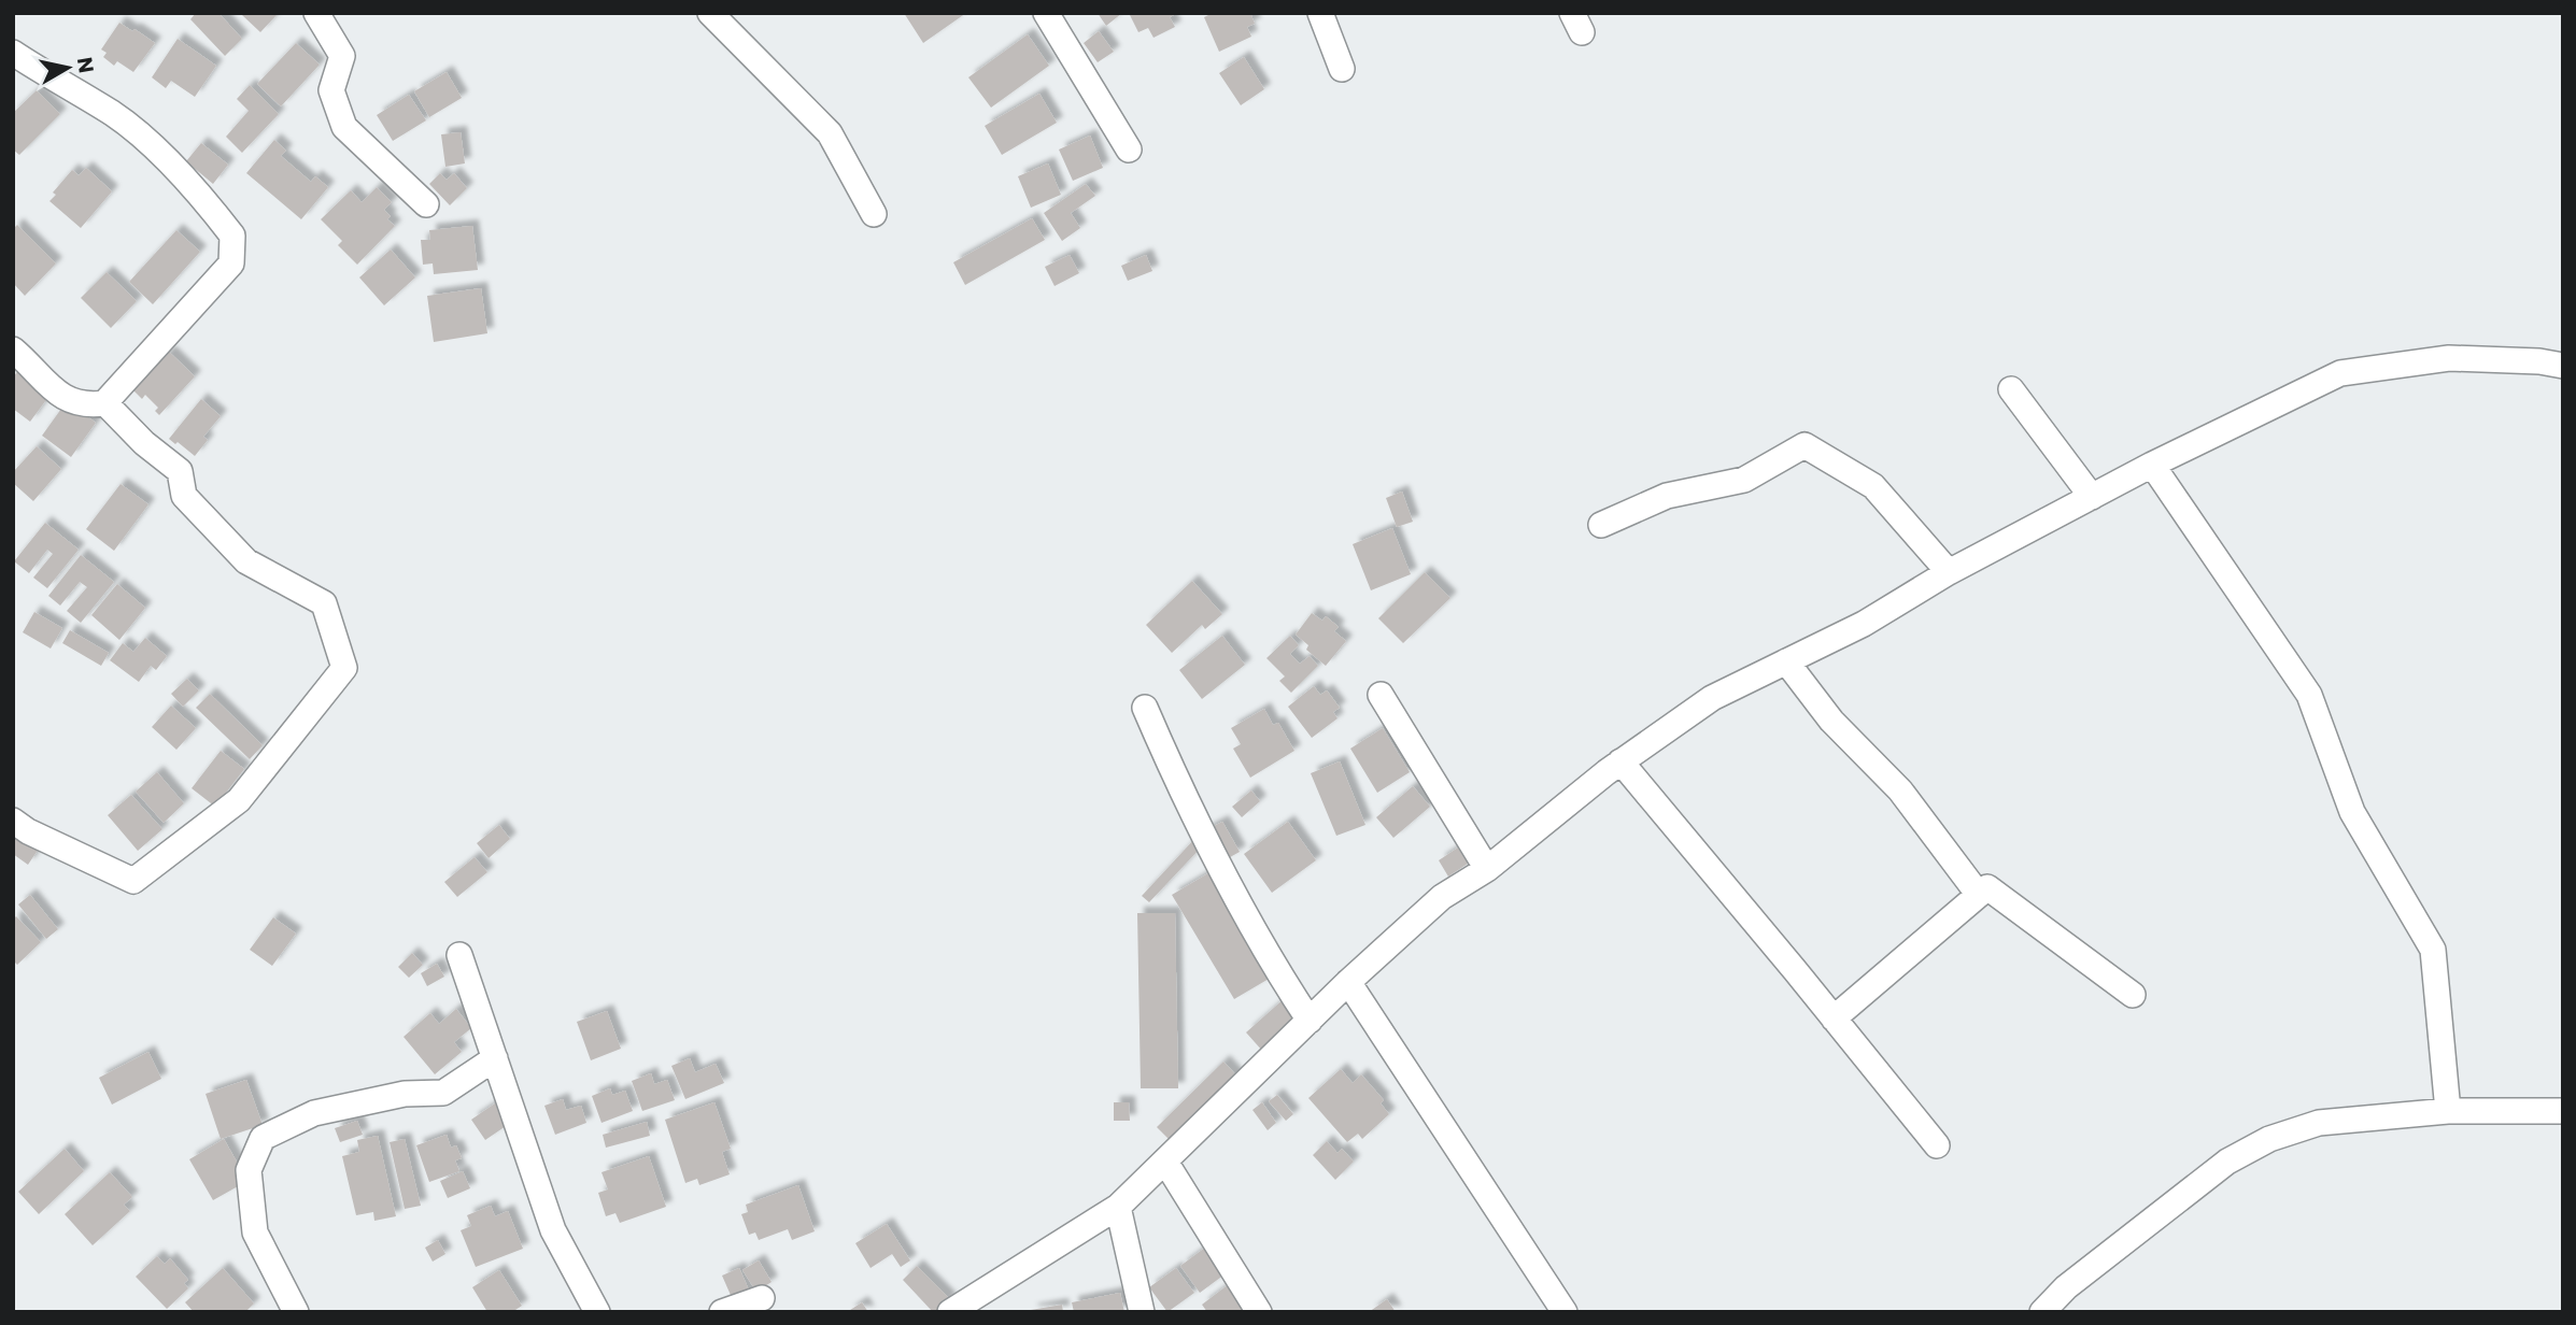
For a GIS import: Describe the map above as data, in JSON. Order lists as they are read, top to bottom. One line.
{"north":"right"}
